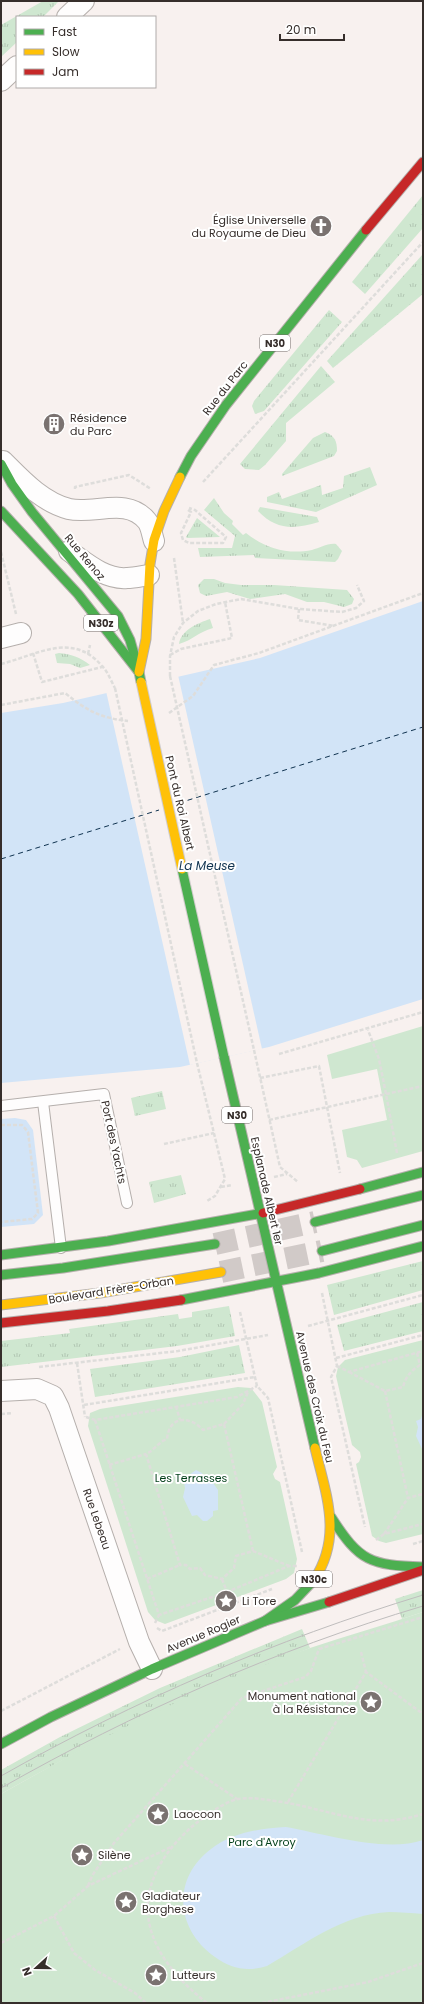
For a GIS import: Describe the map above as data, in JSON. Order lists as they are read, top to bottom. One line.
{"streets":{"main road":["N30","Rue du Parc","Rue Renoz","N30z","Pont du Roi Albert","Esplanade Albert 1er","Boulevard Frère-Orban","Avenue des Croix du Feu","N30c","Avenue Rogier"],"street":["Rue Lebeau"],"lane":["Port des Yachts"]},"crossings":[["Rue du Parc","Rue Renoz"],["Rue du Parc","N30z"],["Rue du Parc","Pont du Roi Albert"],["Rue Renoz","N30z"],["Rue Renoz","Pont du Roi Albert"],["N30z","Pont du Roi Albert"],["Pont du Roi Albert","Esplanade Albert 1er"],["Esplanade Albert 1er","Avenue des Croix du Feu"],["Avenue des Croix du Feu","N30c"],["Rue Lebeau","Avenue Rogier"],["N30c","Avenue Rogier"]],"water":["La Meuse"],"parks":["Les Terrasses","Parc d'Avroy"],"places":{"church":["Église Universelle du Royaume de Dieu"],"building":["Résidence du Parc"],"place":["Li Tore","Monument national à la Résistance","Laocoon","Silène","Gladiateur Borghese","Lutteurs"]},"legend":["Fast","Slow","Jam"],"scale_bar":"20 m","north":"left"}
